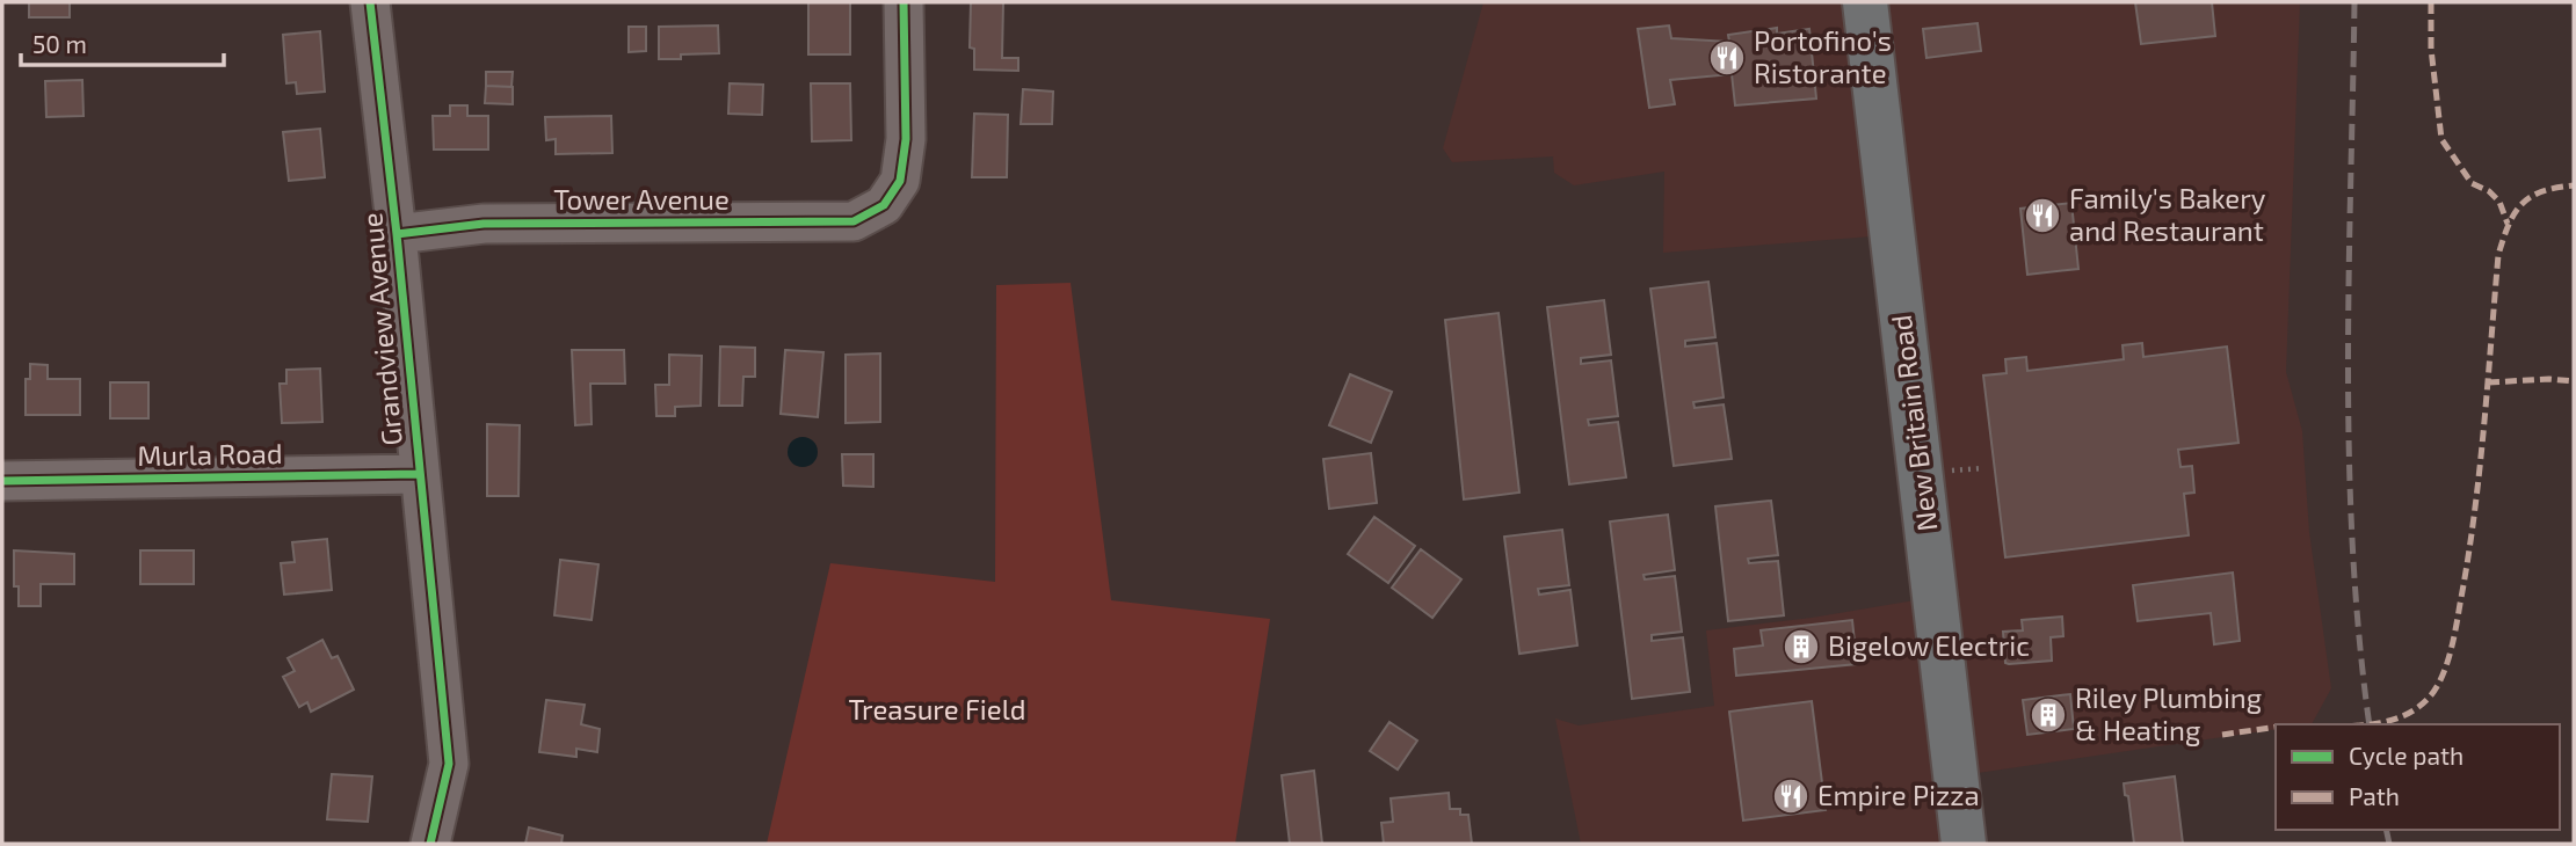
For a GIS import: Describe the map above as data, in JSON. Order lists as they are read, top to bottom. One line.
{"streets":{"main road":["New Britain Road"],"street":["Tower Avenue","Grandview Avenue","Murla Road"]},"crossings":[["Tower Avenue","Grandview Avenue"],["Grandview Avenue","Murla Road"]],"parks":["Treasure Field"],"places":{"restaurant":["Portofino's Ristorante","Family's Bakery and Restaurant","Empire Pizza"],"building":["Bigelow Electric","Riley Plumbing & Heating"]},"legend":["Cycle path","Path"],"scale_bar":"50 m"}
